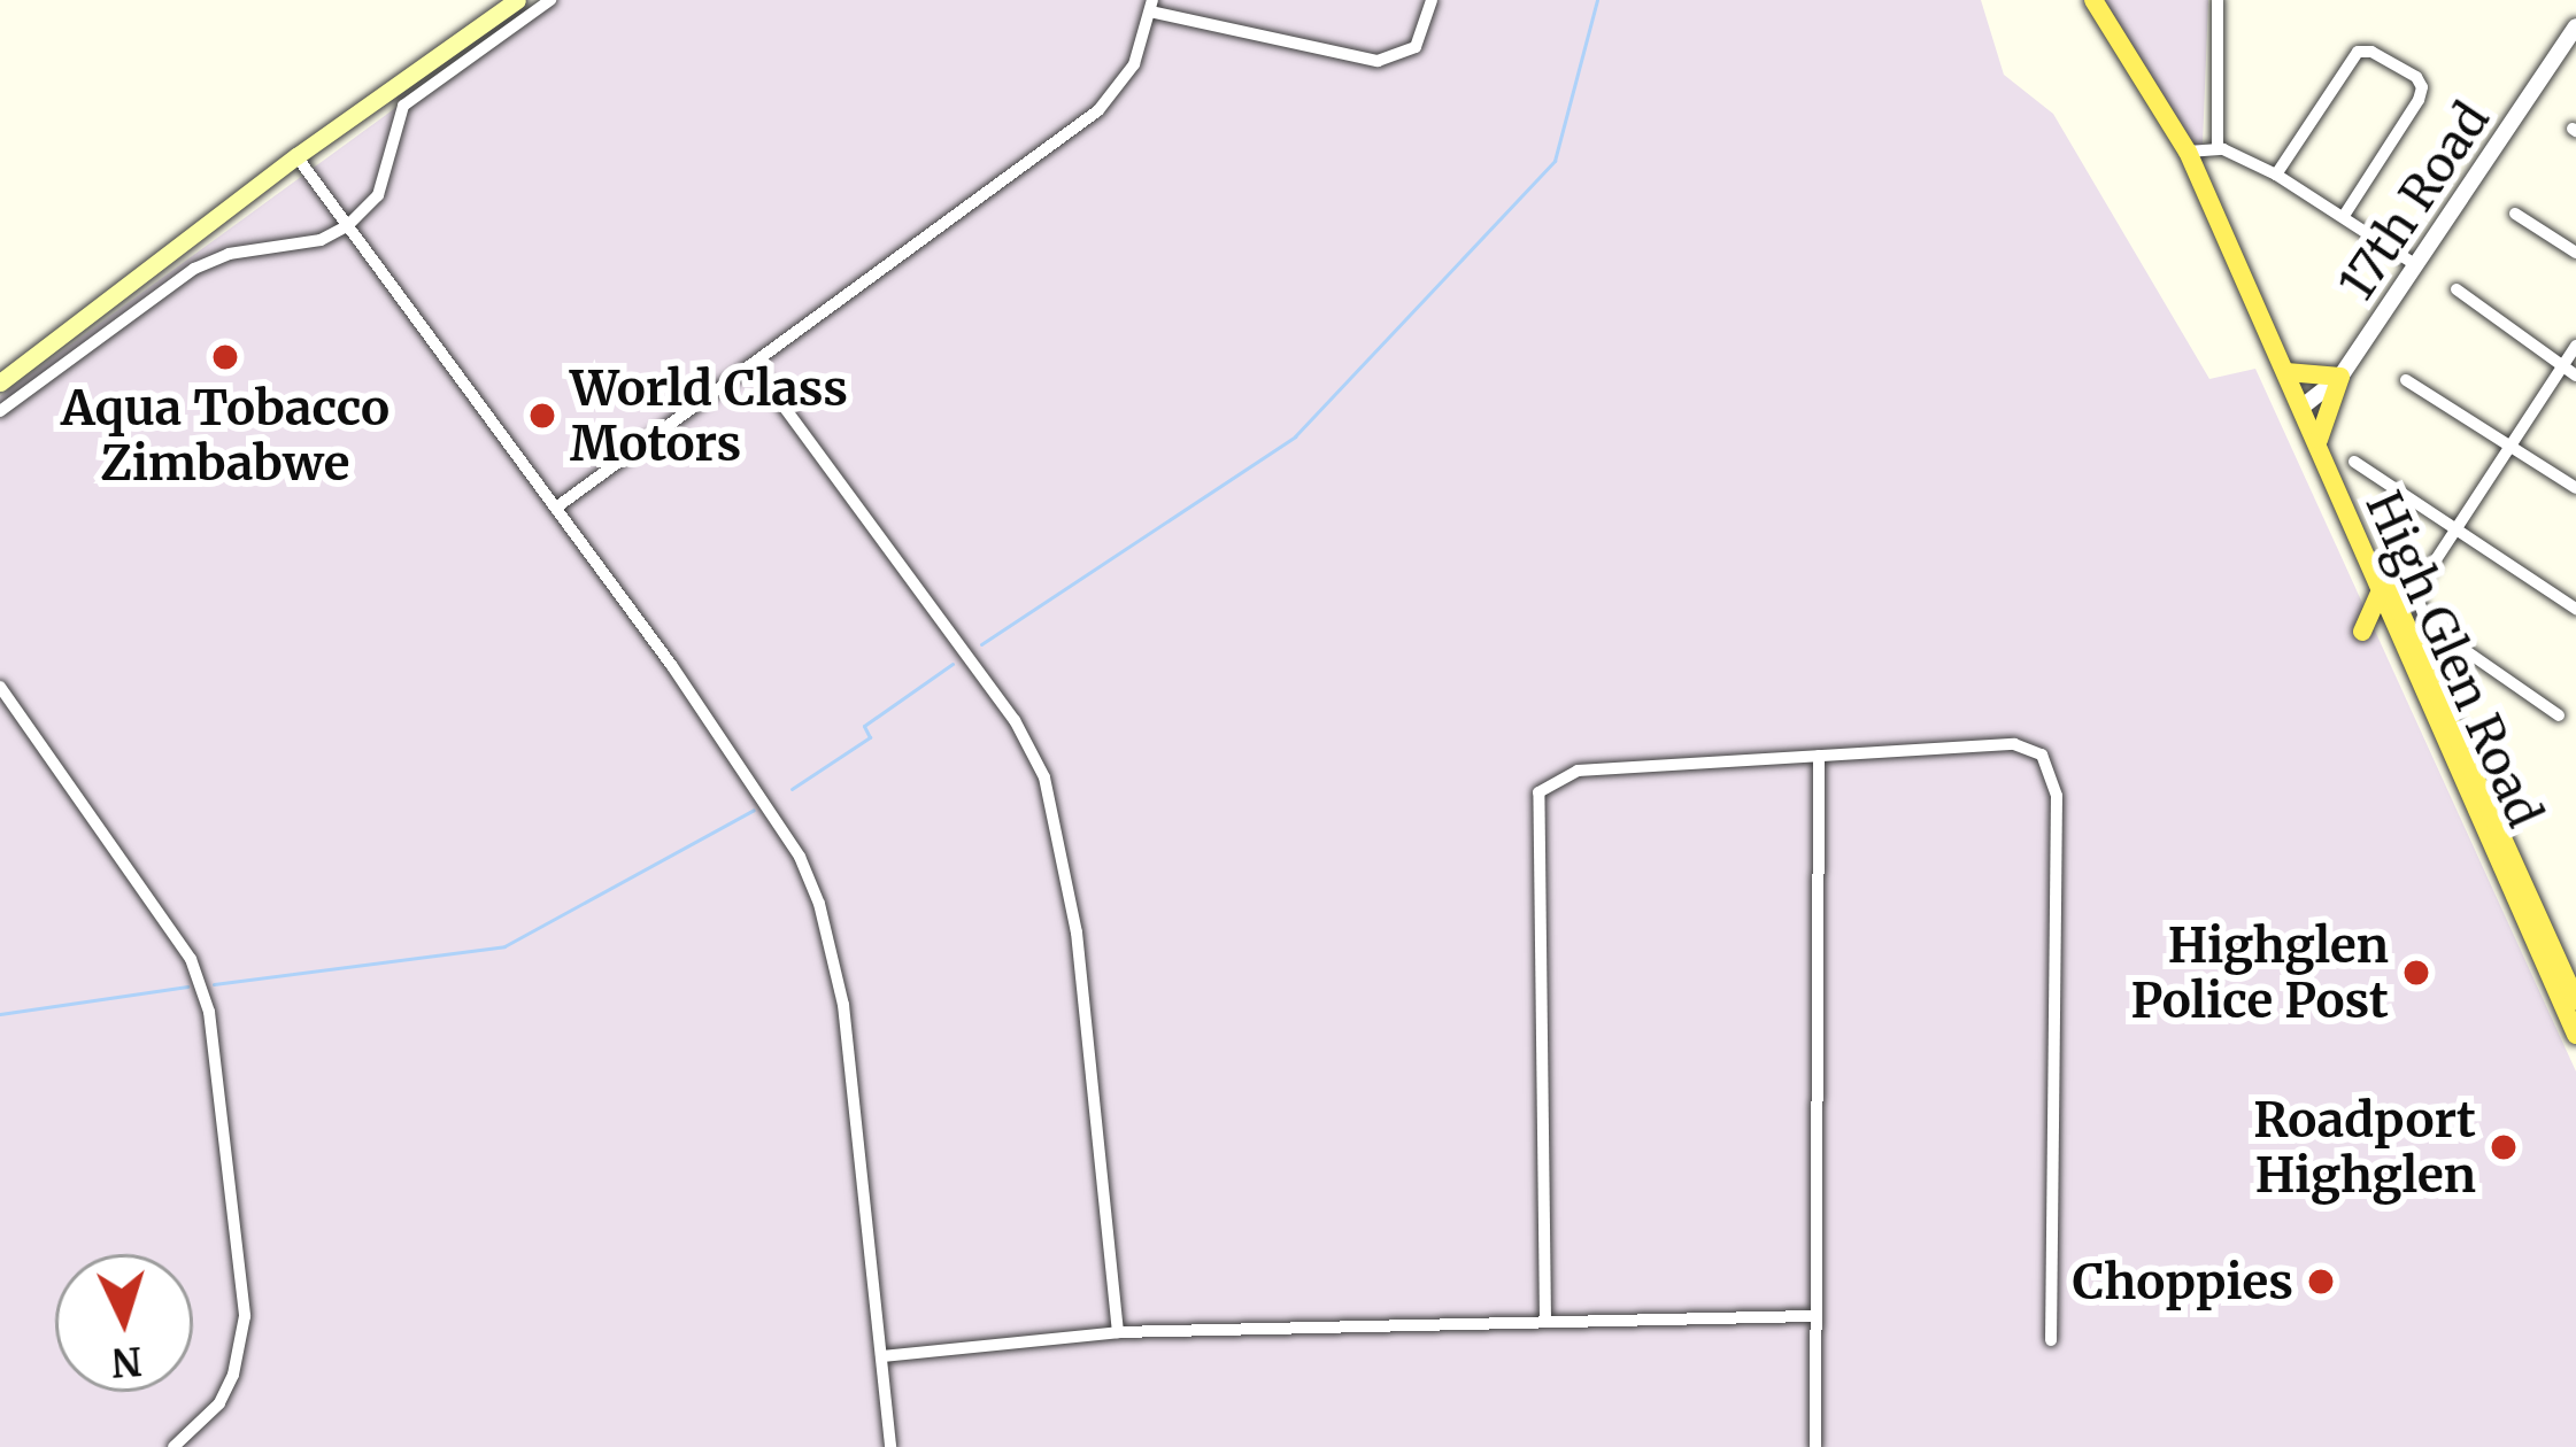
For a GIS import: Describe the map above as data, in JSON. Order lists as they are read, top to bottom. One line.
{"streets":{"main road":["High Glen Road"],"street":["17th Road"]},"crossings":[["17th Road","High Glen Road"]],"places":["Aqua Tobacco Zimbabwe","World Class Motors","Highglen Police Post","Roadport Highglen","Choppies"],"north":"bottom"}
